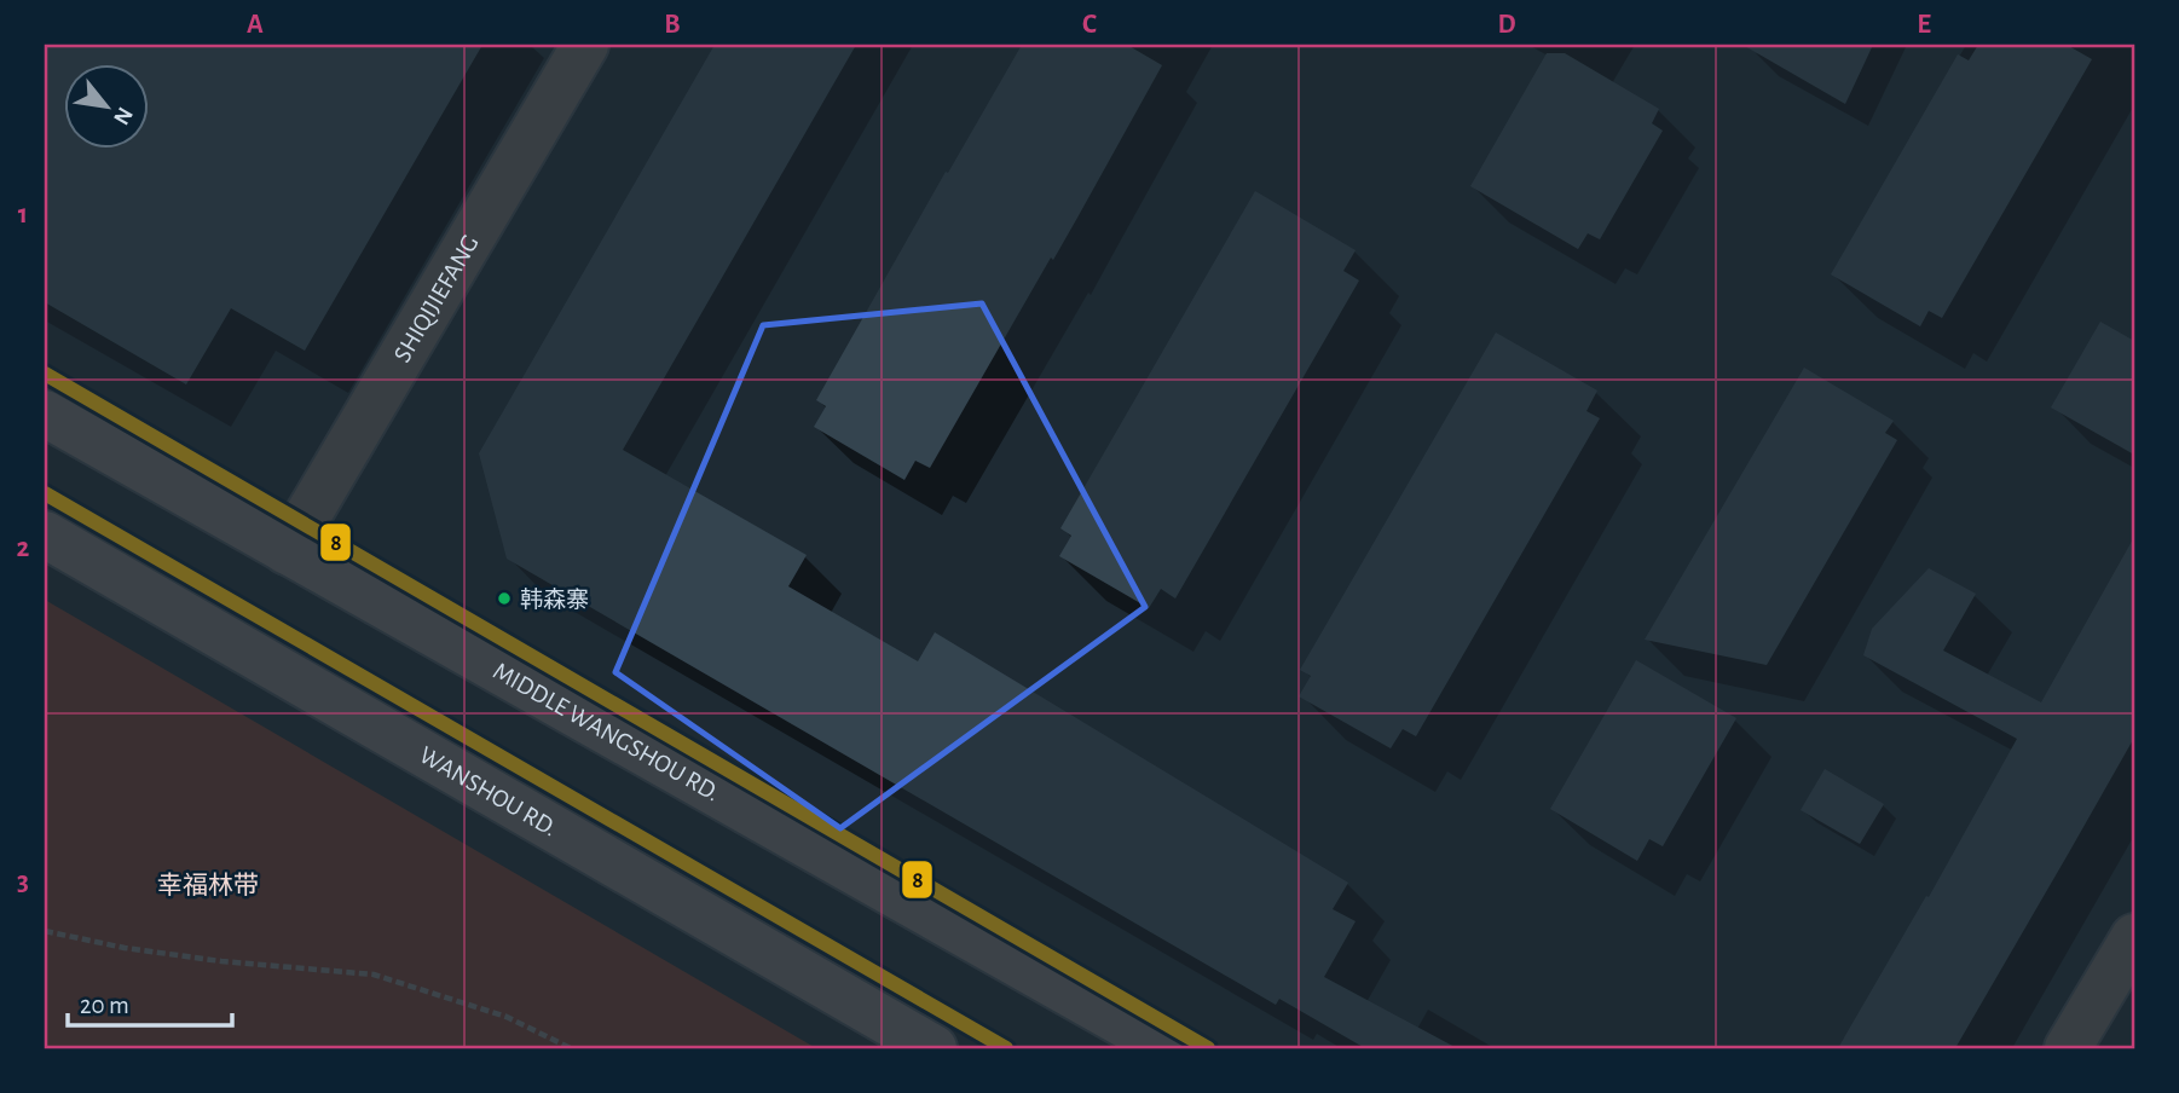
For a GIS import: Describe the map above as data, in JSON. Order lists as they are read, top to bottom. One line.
{"streets":{"main road":["MIDDLE WANGSHOU RD.","WANSHOU RD."],"street":["SHIQIJIEFANG"]},"crossings":[["SHIQIJIEFANG","MIDDLE WANGSHOU RD."]],"parks":["幸福林带"],"places":["韩森寨"],"lines":["transit line 8"],"scale_bar":"20 m","north":"bottom right","grid":{"columns":["A","B","C","D","E"],"rows":["1","2","3"]}}
